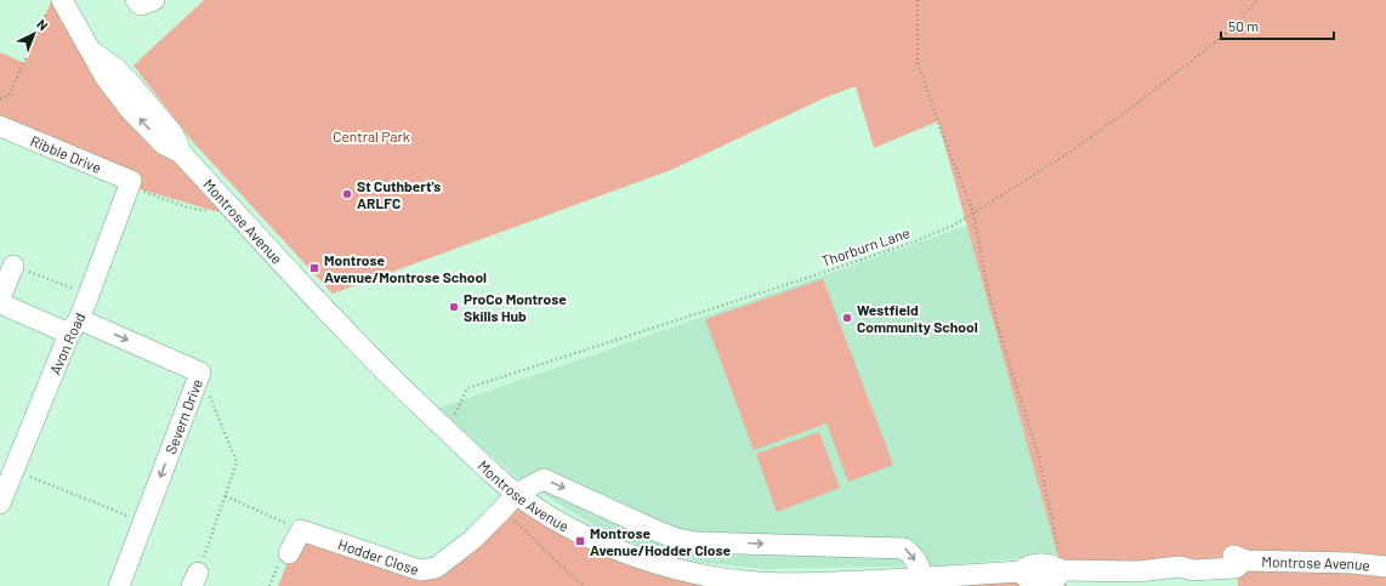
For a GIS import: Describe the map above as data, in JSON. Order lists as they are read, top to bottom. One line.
{"streets":{"street":["Ribble Drive","Montrose Avenue","Avon Road","Severn Drive","Hodder Close"],"path":["Thorburn Lane"]},"crossings":[["Ribble Drive","Avon Road"],["Montrose Avenue","Thorburn Lane"],["Montrose Avenue","Hodder Close"],["Avon Road","Severn Drive"]],"one_way":["Hodder Close"],"parks":["Central Park"],"places":{"other":["St Cuthbert's ARLFC","ProCo Montrose Skills Hub","Westfield Community School"],"transit":["Montrose Avenue/Montrose School","Montrose Avenue/Hodder Close"]},"scale_bar":"50 m","north":"top right"}
